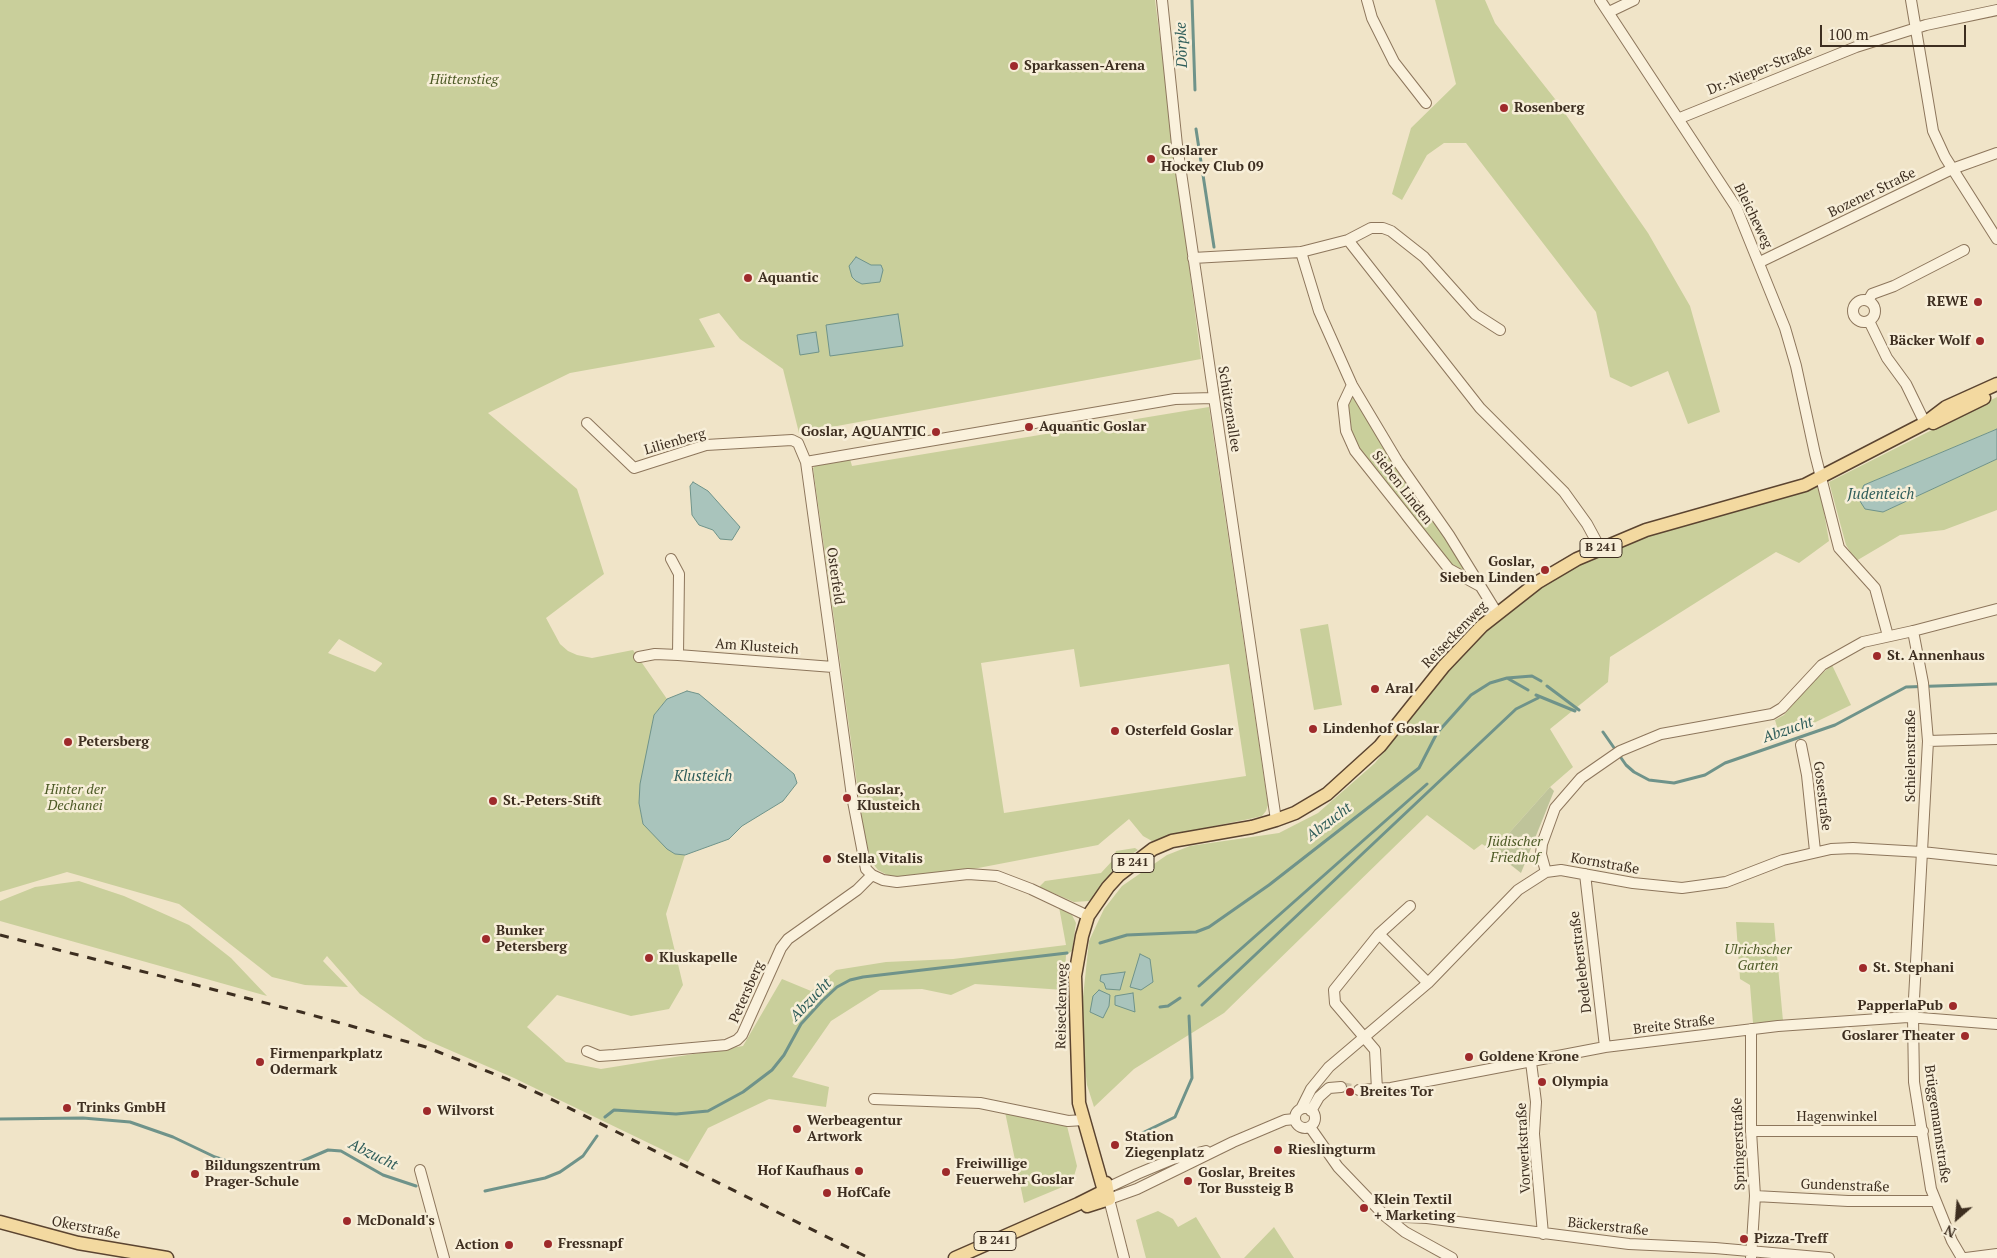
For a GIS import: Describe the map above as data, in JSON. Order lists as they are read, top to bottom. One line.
{"streets":{"main road":["B 241","Reiseckenweg","Okerstraße"],"street":["Dr.-Nieper-Straße","Bozener Straße","Bleicheweg","Schützenallee","Lilienberg","Sieben Linden","Osterfeld","Am Klusteich","Schielenstraße","Gosestraße","Kornstraße","Dedeleberstraße","Petersberg","Breite Straße","Hagenwinkel","Brüggemannstraße","Springerstraße","Vorwerkstraße","Gundenstraße","Bäckerstraße"]},"crossings":[["Dr.-Nieper-Straße","Bleicheweg"],["Bozener Straße","Bleicheweg"],["Bleicheweg","B 241"],["Bleicheweg","Reiseckenweg"],["Schützenallee","Reiseckenweg"],["Lilienberg","Osterfeld"],["Sieben Linden","Reiseckenweg"],["B 241","Reiseckenweg"],["Osterfeld","Am Klusteich"],["Osterfeld","Petersberg"],["Schielenstraße","Kornstraße"],["Schielenstraße","Breite Straße"],["Schielenstraße","Brüggemannstraße"],["Gosestraße","Kornstraße"],["Kornstraße","Dedeleberstraße"],["Dedeleberstraße","Breite Straße"],["Breite Straße","Brüggemannstraße"],["Breite Straße","Springerstraße"],["Breite Straße","Vorwerkstraße"],["Hagenwinkel","Brüggemannstraße"],["Hagenwinkel","Springerstraße"],["Brüggemannstraße","Gundenstraße"],["Springerstraße","Gundenstraße"],["Springerstraße","Bäckerstraße"],["Vorwerkstraße","Bäckerstraße"]],"water":["Dörpke","Judenteich","Abzucht","Klusteich"],"parks":["Hüttenstieg","Hinter der Dechanei","Jüdischer Friedhof","Ulrichscher Garten"],"places":["Sparkassen-Arena","Rosenberg","Goslarer Hockey Club 09","Aquantic","REWE","Bäcker Wolf","Aquantic Goslar","Goslar, AQUANTIC","Goslar, Sieben Linden","St. Annenhaus","Aral","Lindenhof Goslar","Osterfeld Goslar","Petersberg","Goslar, Klusteich","St.-Peters-Stift","Stella Vitalis","Bunker Petersberg","Kluskapelle","St. Stephani","PapperlaPub","Goslarer Theater","Goldene Krone","Firmenparkplatz Odermark","Olympia","Breites Tor","Trinks GmbH","Wilvorst","Werbeagentur Artwork","Station Ziegenplatz","Rieslingturm","Hof Kaufhaus","Freiwillige Feuerwehr Goslar","Bildungszentrum Prager-Schule","Goslar, Breites Tor Bussteig B","HofCafe","Klein Textil + Marketing","McDonald's","Pizza-Treff","Fressnapf","Action"],"scale_bar":"100 m","north":"bottom left"}
